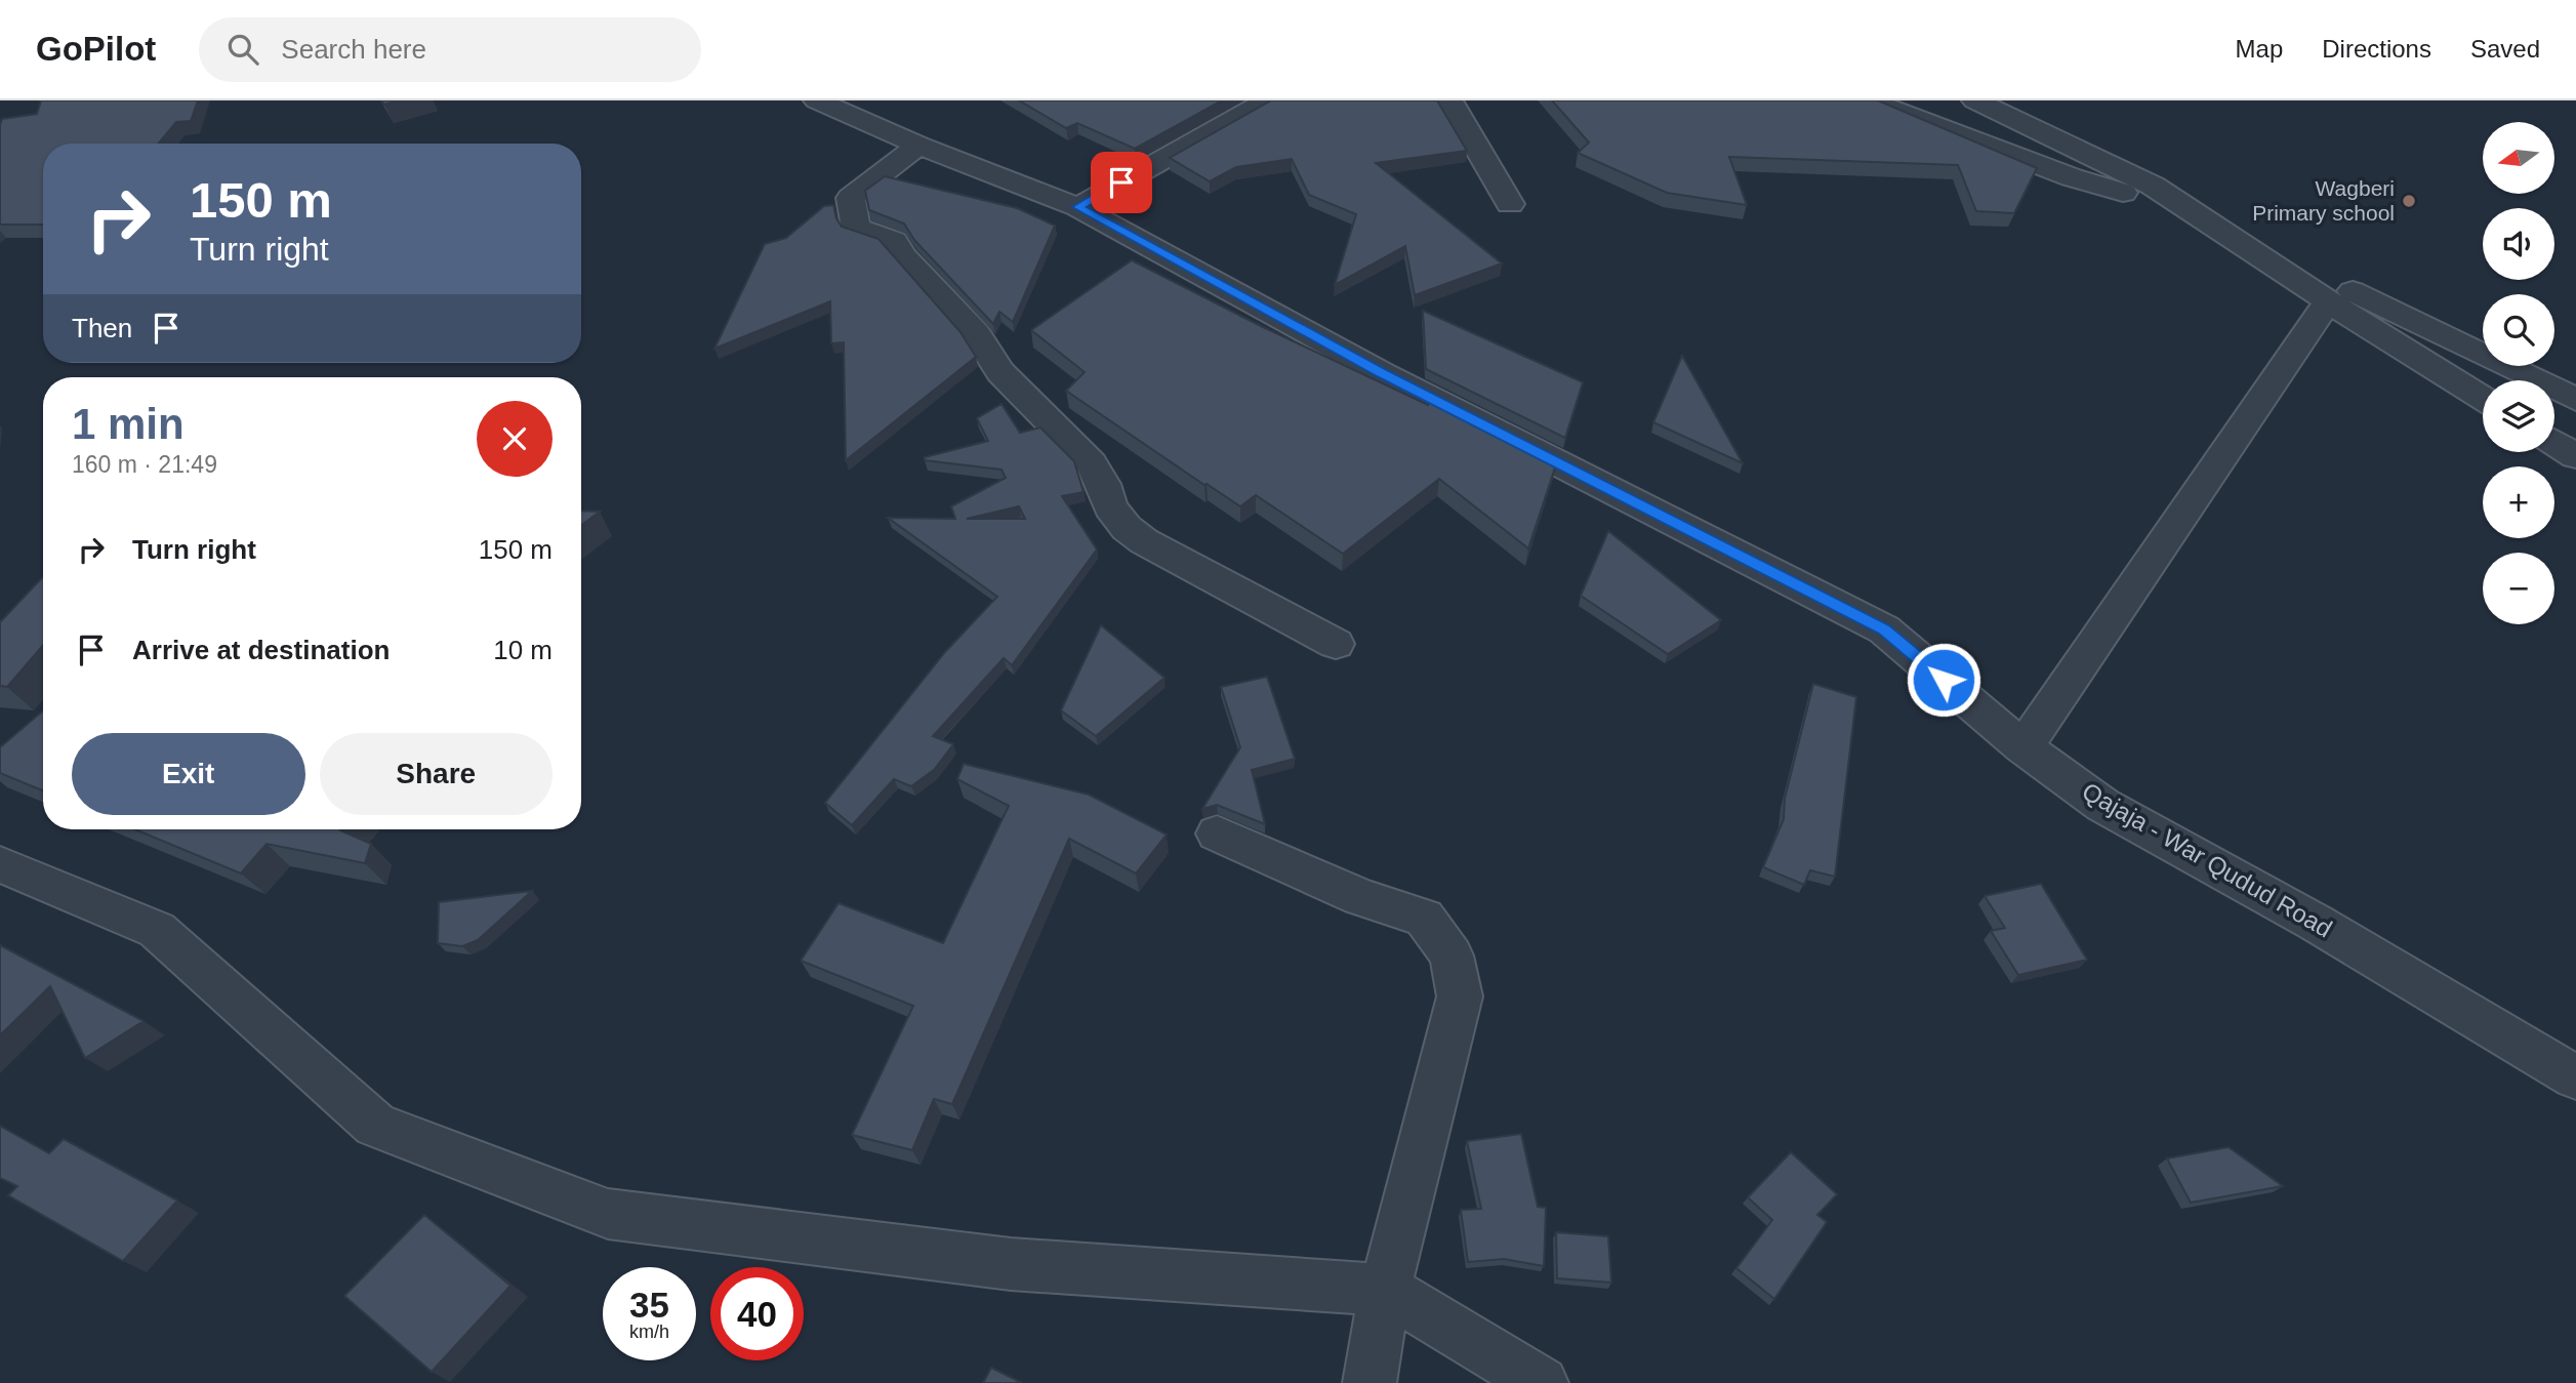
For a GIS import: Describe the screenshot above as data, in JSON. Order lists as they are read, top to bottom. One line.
{"streets":{"street":["Qajaja - War Qudud Road"]},"places":["Wagberi Primary school"],"north":"left","page":{"header":"GoPilot","search":"Search here","nav":["Map","Directions","Saved"],"map_buttons":["+","−"],"turn":["150 m","Turn right"],"then":"Then","heading":["1 min","160 m · 21:49"],"list":[{"name":"Turn right","value":"150 m"},{"name":"Arrive at destination","value":"10 m"}],"buttons":["Exit","Share"],"speed":"35 km/h","limit":"40"}}
